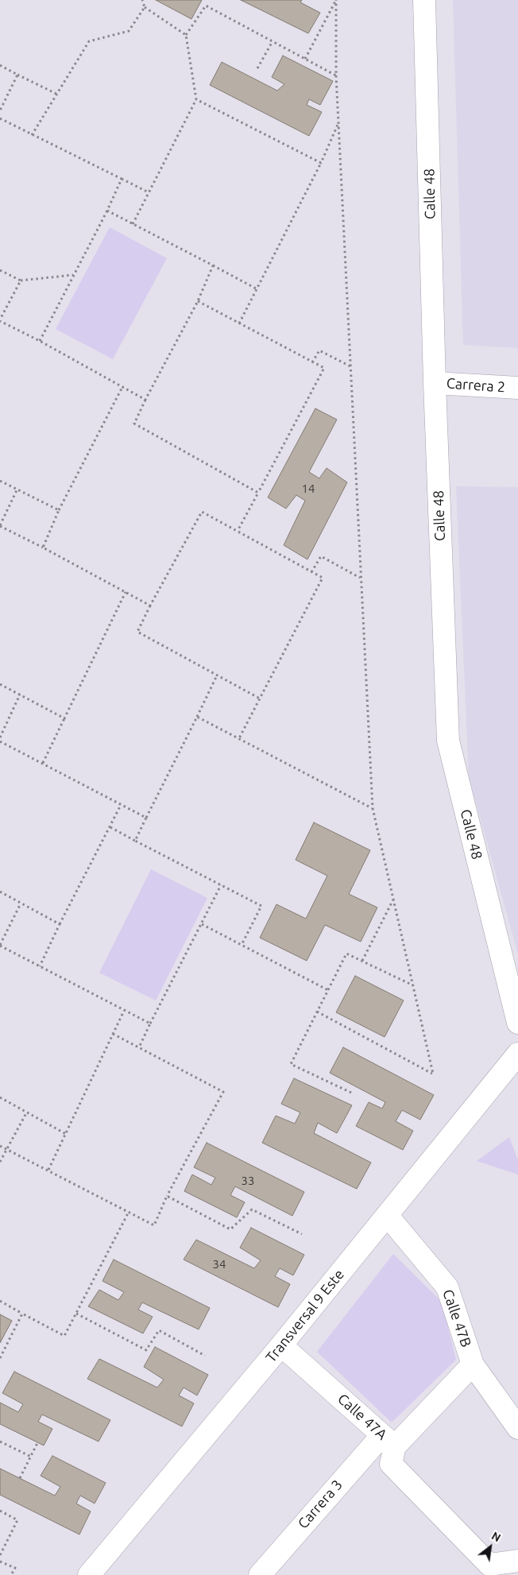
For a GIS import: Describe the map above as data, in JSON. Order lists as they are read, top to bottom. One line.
{"streets":{"street":["Calle 48","Carrera 2","Transversal 9 Este","Calle 47B","Calle 47A","Carrera 3"]},"crossings":[["Calle 48","Carrera 2"],["Transversal 9 Este","Calle 47B"],["Transversal 9 Este","Calle 47A"],["Calle 47B","Carrera 3"],["Calle 47A","Carrera 3"]],"house_numbers":["14","33","34"],"north":"top right"}
